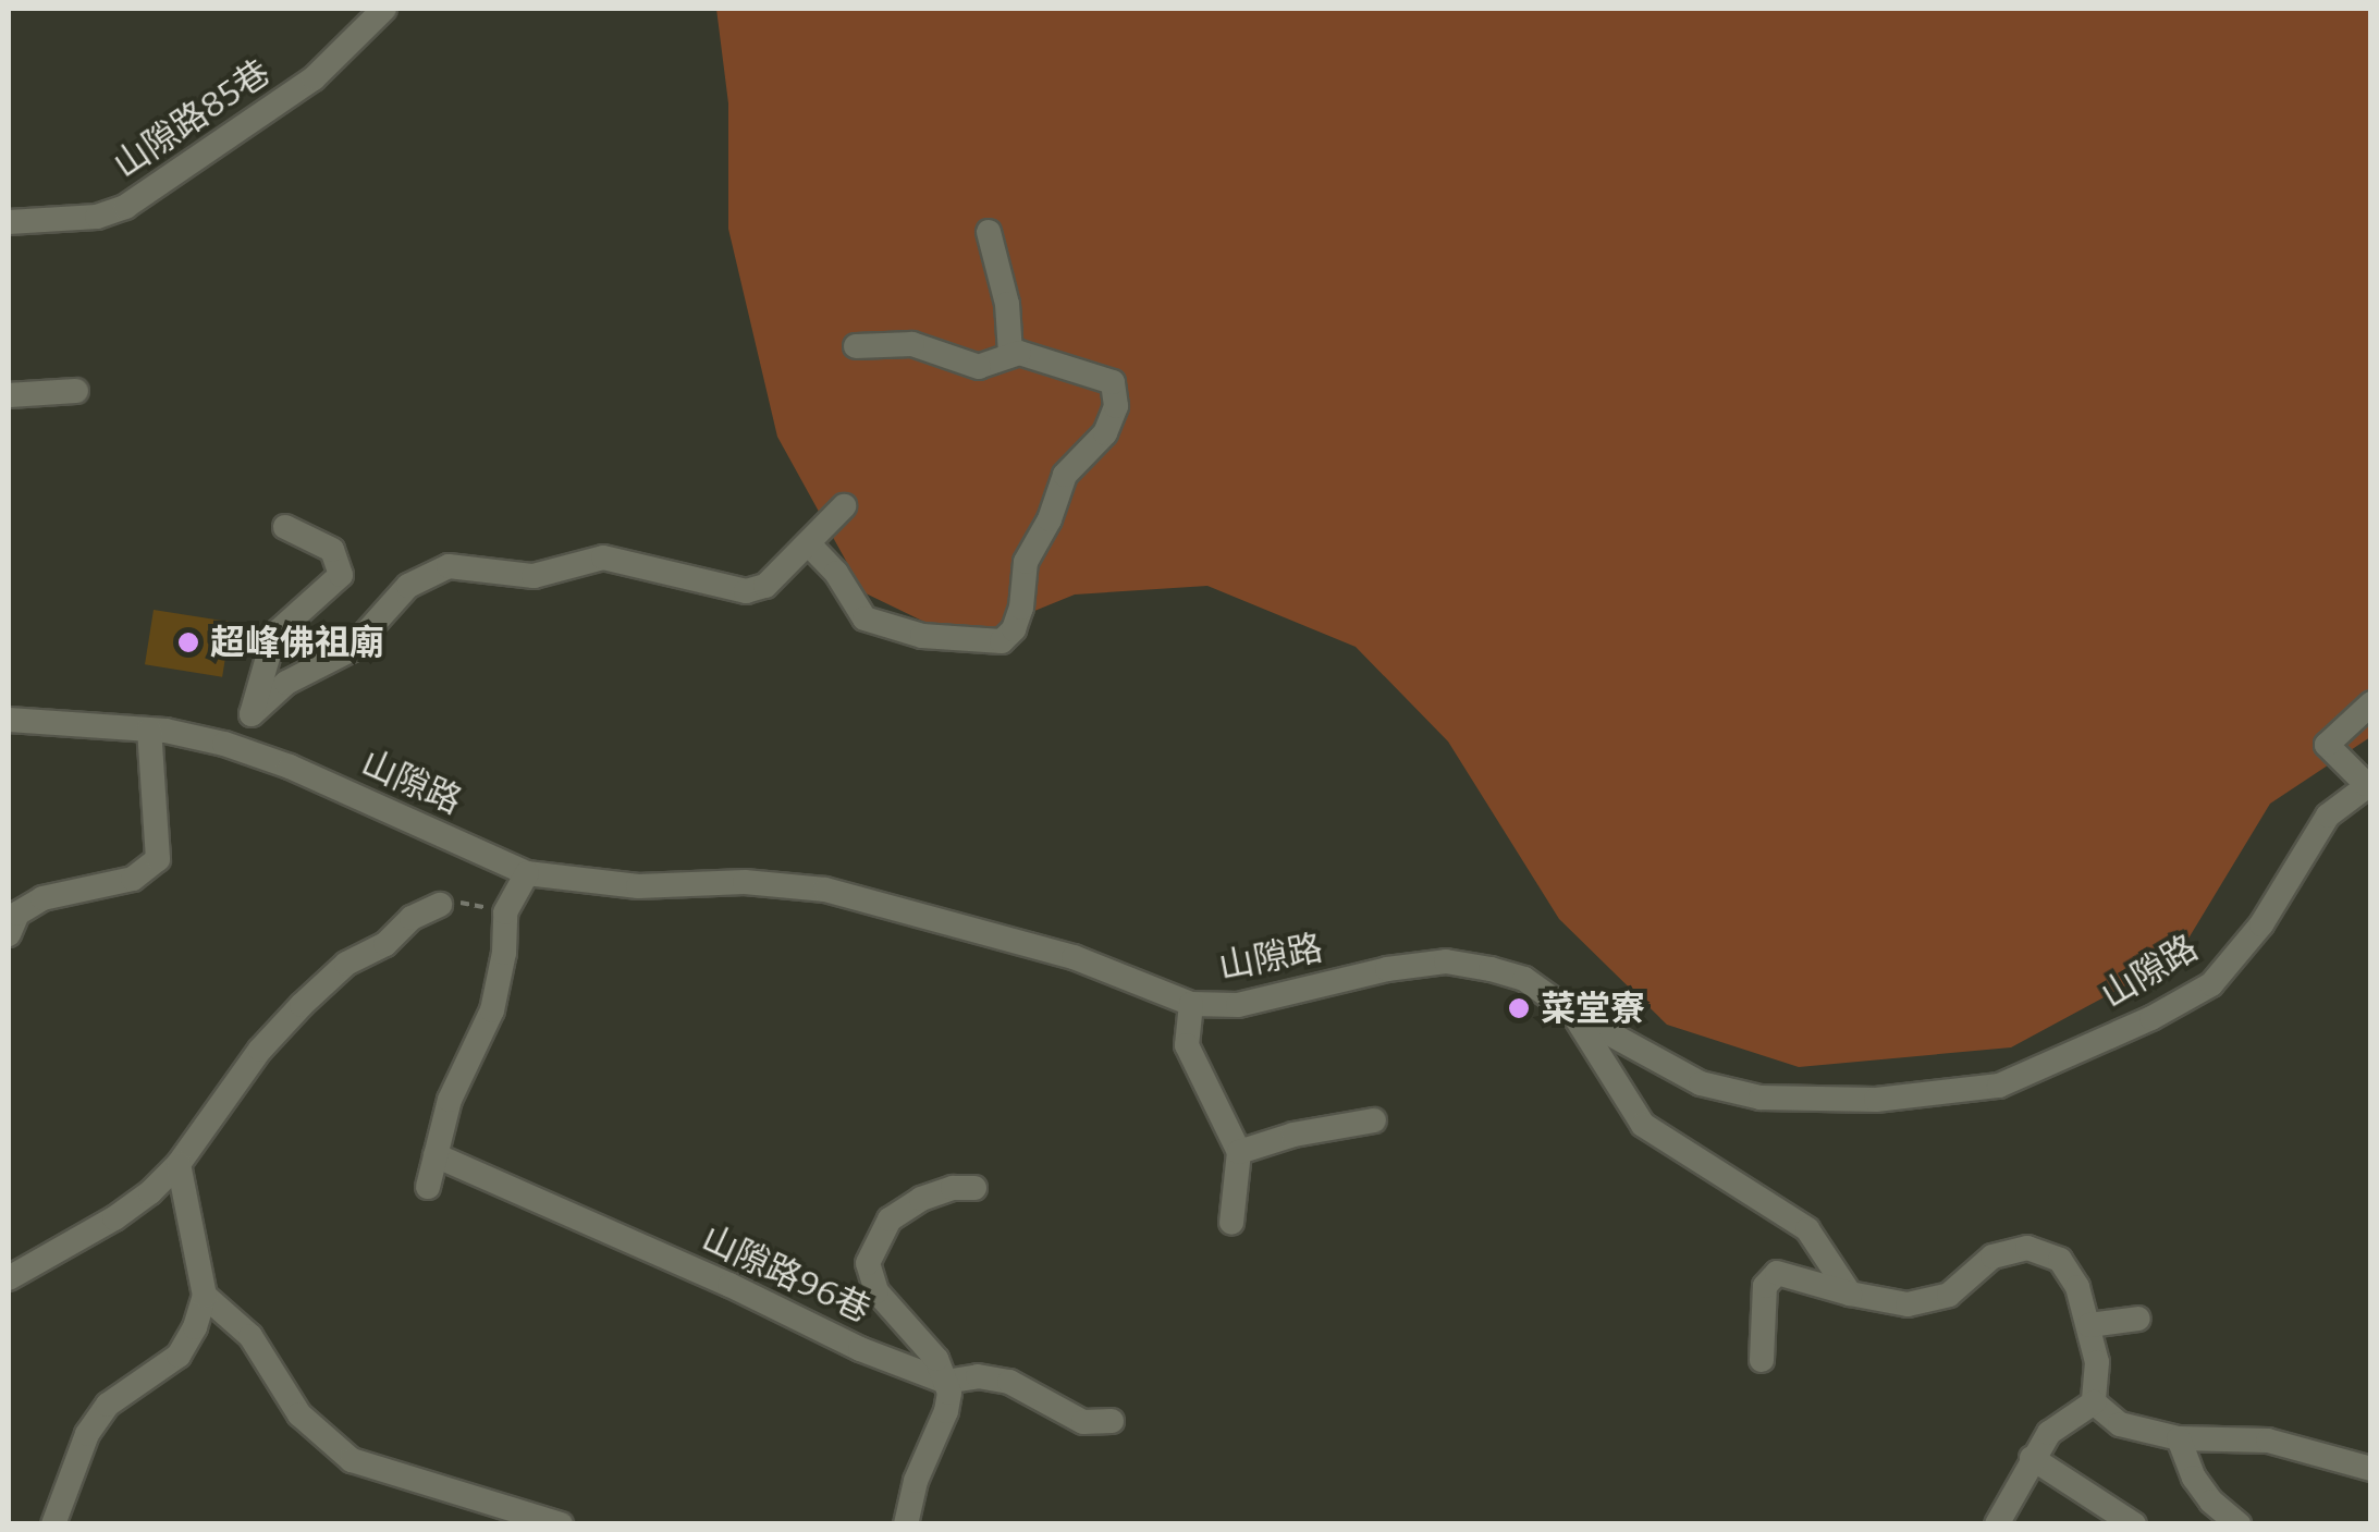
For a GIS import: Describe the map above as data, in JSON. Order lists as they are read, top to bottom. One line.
{"streets":{"street":["山隙路85巷","山隙路","山隙路96巷"]},"places":["超峰佛祖廟","菜堂寮"]}
